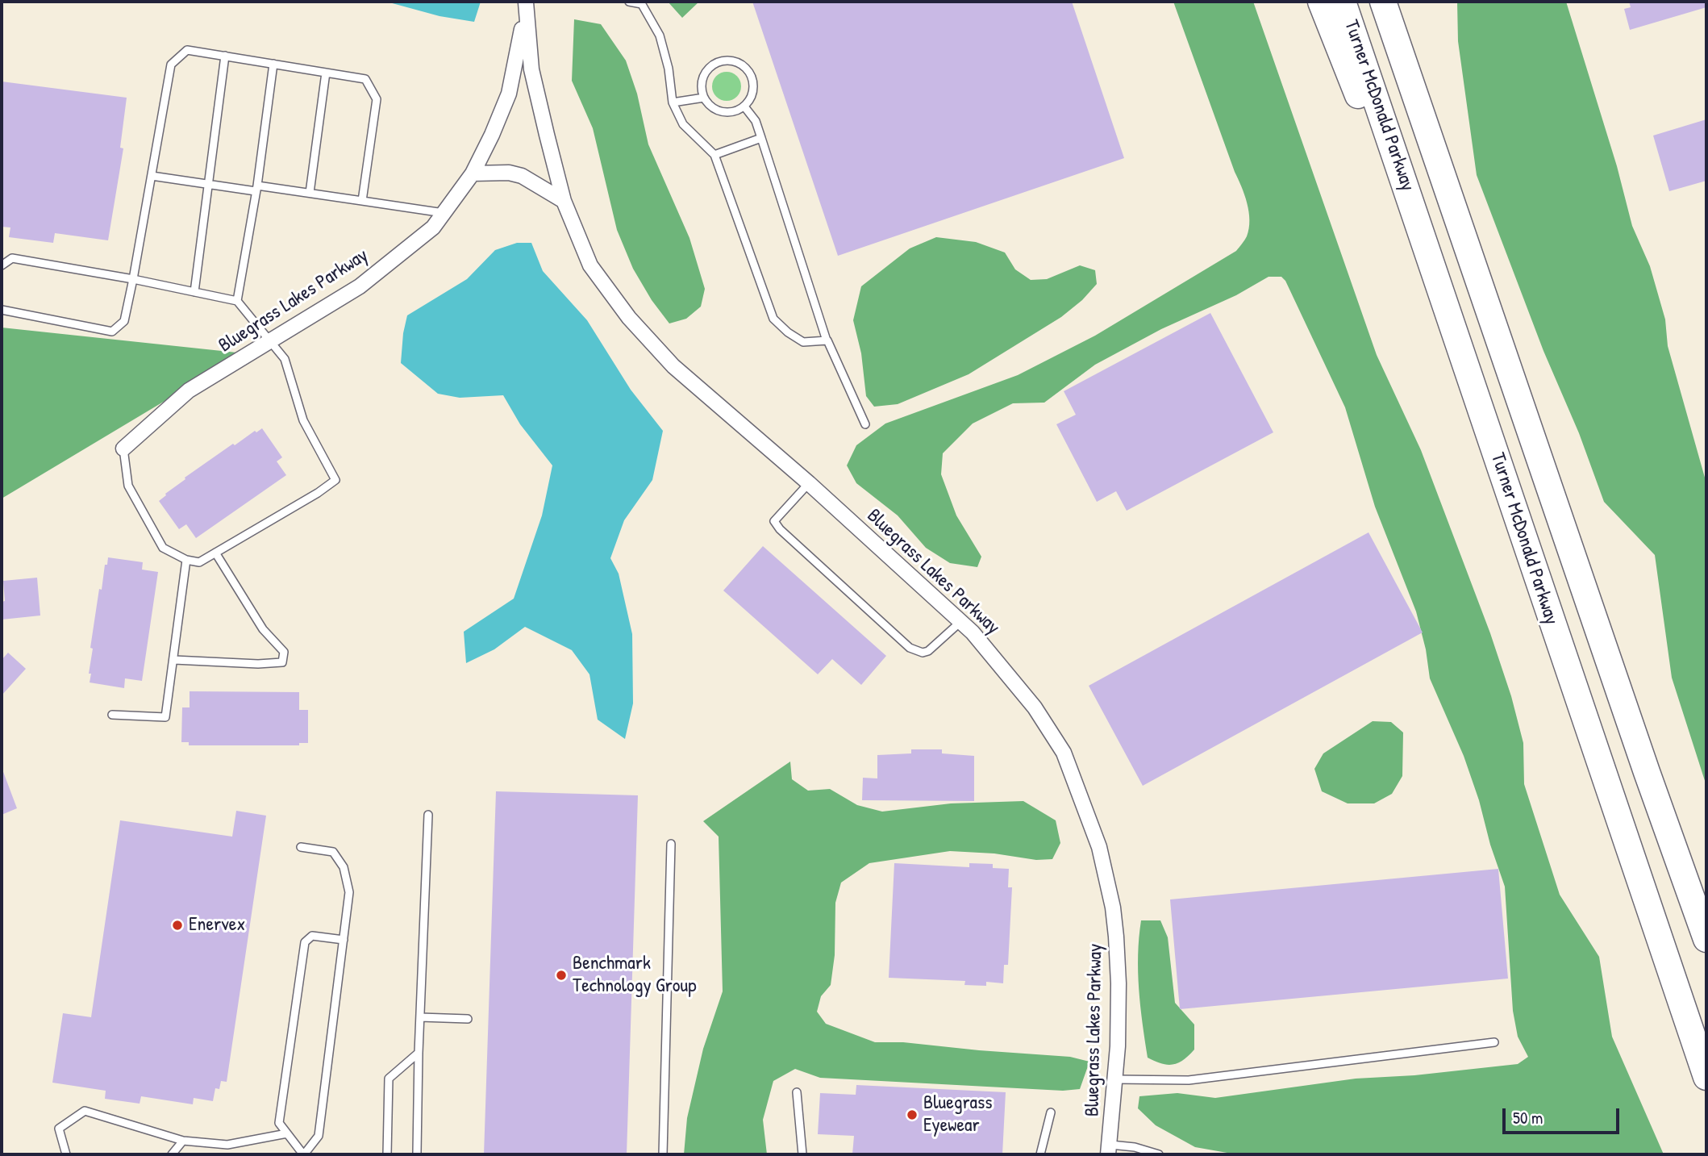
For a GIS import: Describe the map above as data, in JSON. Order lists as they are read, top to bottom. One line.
{"streets":{"highway":["Turner McDonald Parkway"],"street":["Bluegrass Lakes Parkway"]},"places":["Enervex","Benchmark Technology Group","Bluegrass Eyewear"],"scale_bar":"50 m"}
